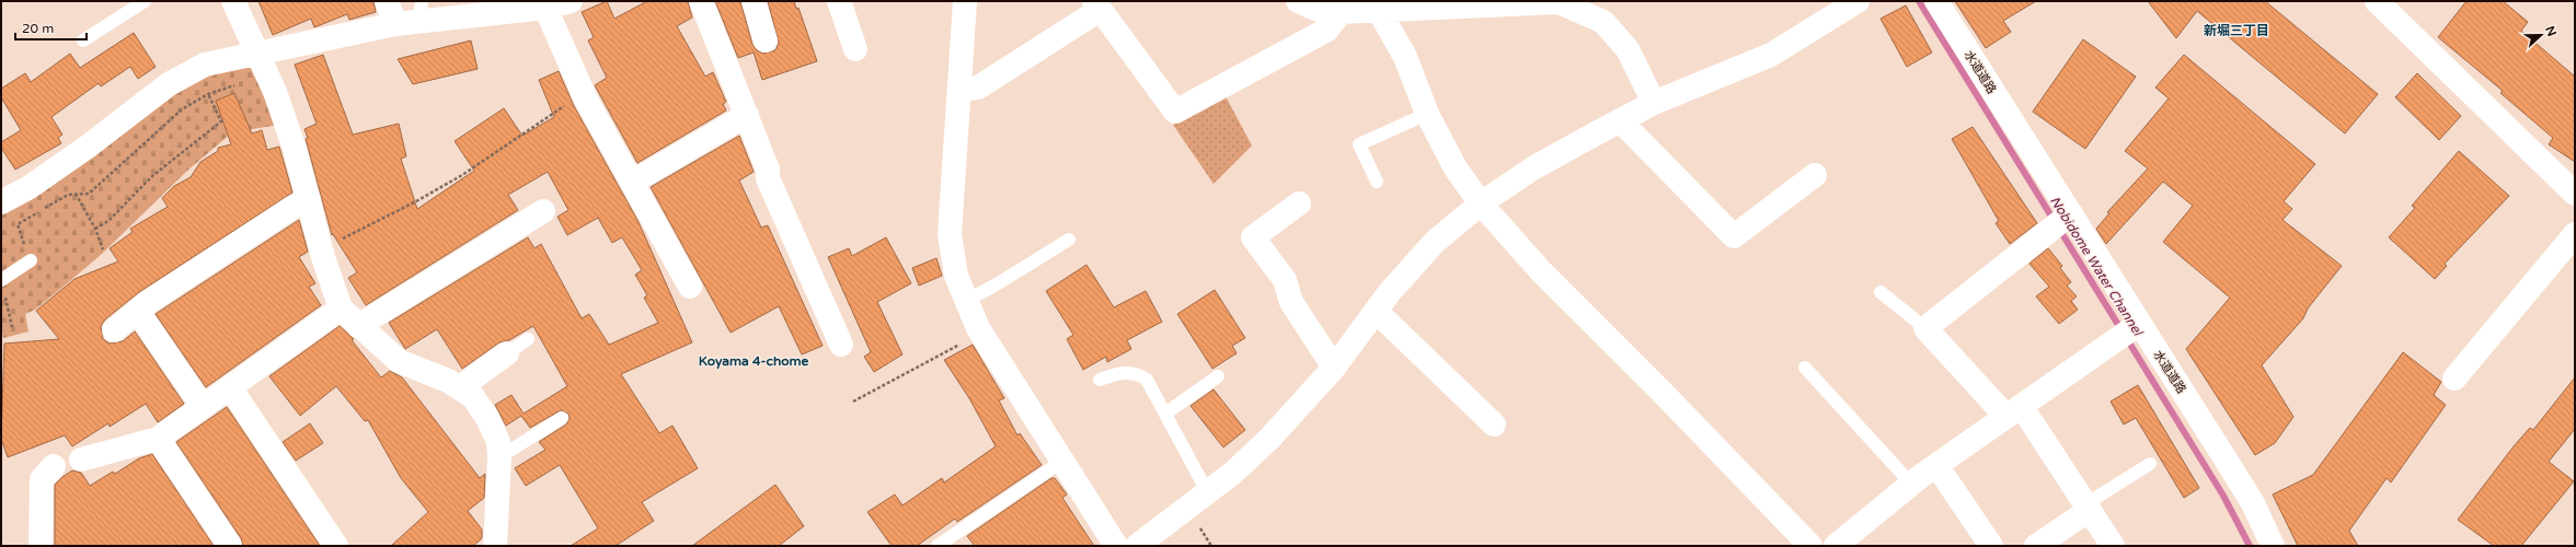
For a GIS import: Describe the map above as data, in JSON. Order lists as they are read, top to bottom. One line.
{"streets":{"street":["水道道路"]},"districts":["新堀三丁目","Koyama 4-chome"],"water":["Nobidome Water Channel"],"scale_bar":"20 m","north":"right"}
